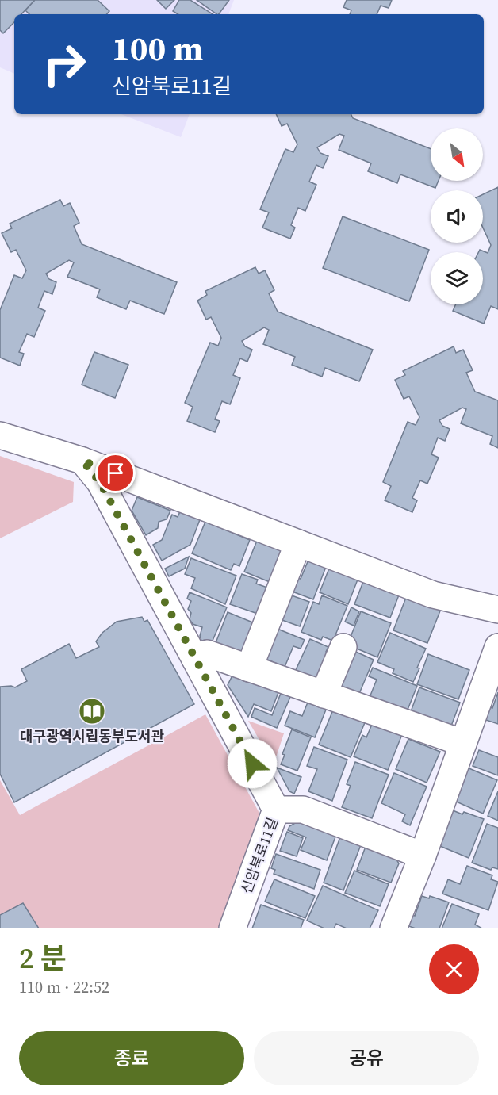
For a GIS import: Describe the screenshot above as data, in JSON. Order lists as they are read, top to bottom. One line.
{"streets":{"street":["신암북로11길"]},"places":{"library":["대구광역시립동부도서관"]},"north":"bottom right","page":{"turn":["100 m","신암북로11길"],"heading":["2 분","110 m · 22:52"],"buttons":["종료","공유"]}}
